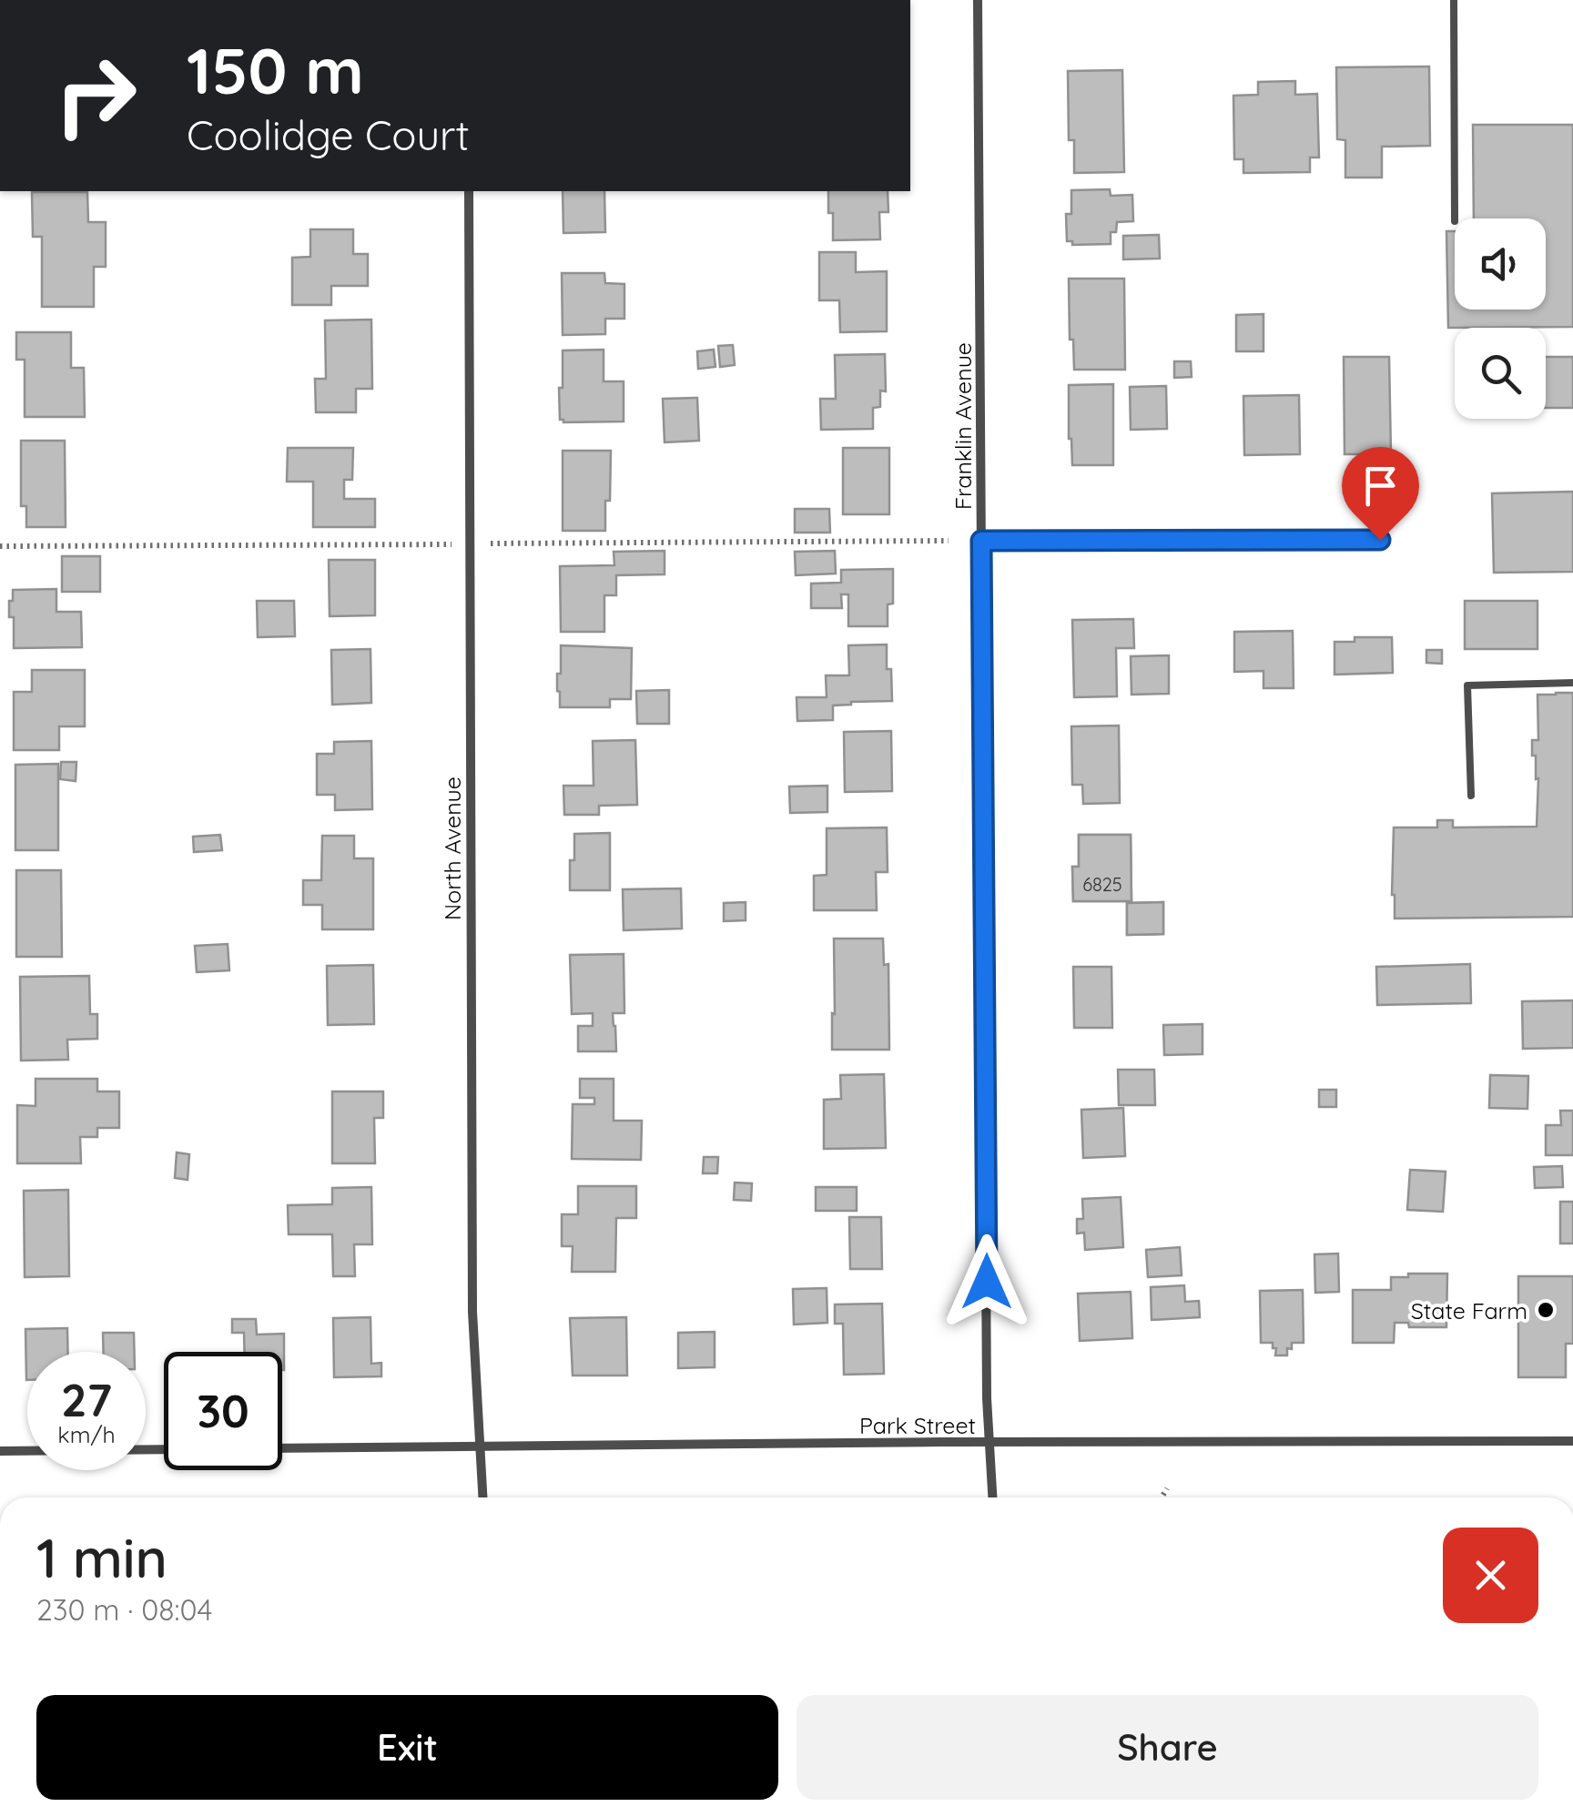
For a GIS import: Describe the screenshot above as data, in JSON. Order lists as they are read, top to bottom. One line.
{"streets":{"street":["Franklin Avenue","North Avenue","Park Street"]},"crossings":[["Franklin Avenue","Park Street"],["North Avenue","Park Street"]],"places":["State Farm"],"house_numbers":["6825"],"page":{"turn":["150 m","Coolidge Court"],"speed":"27 km/h","limit":"30","heading":["1 min","230 m · 08:04"],"buttons":["Exit","Share"]}}
